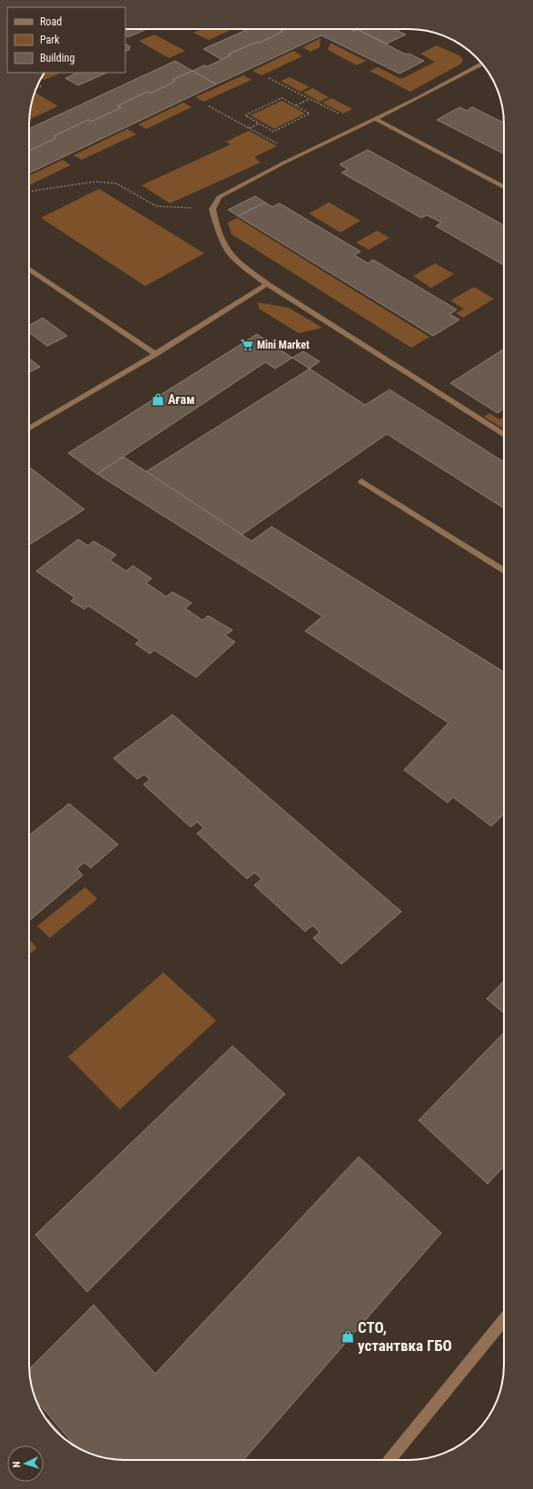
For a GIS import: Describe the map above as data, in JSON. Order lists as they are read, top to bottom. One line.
{"places":{"supermarket":["Mini Market"],"shop":["Ағам","СТО, устантвка ГБО"]},"legend":["Road","Park","Building"],"north":"left"}
